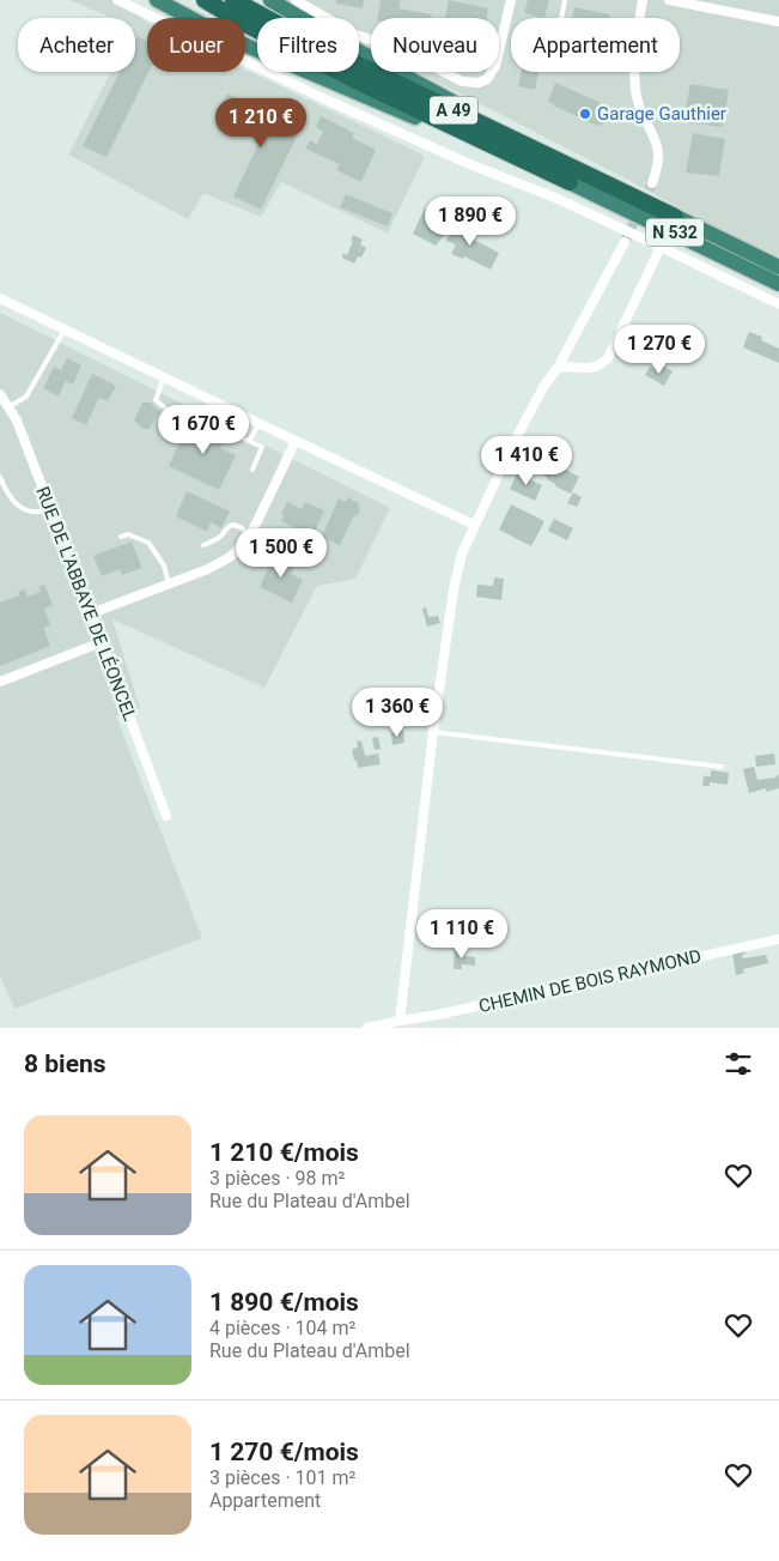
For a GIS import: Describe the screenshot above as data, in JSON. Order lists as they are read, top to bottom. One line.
{"streets":{"highway":["A 49","N 532"],"street":["RUE DE L'ABBAYE DE LÉONCEL","CHEMIN DE BOIS RAYMOND"]},"crossings":[["A 49","N 532"]],"places":["Garage Gauthier"],"page":{"chip":["Acheter","Louer","Filtres","Nouveau","Appartement"],"price":["1 210 €","1 890 €","1 270 €","1 670 €","1 410 €","1 500 €","1 360 €","1 110 €"],"heading":"8 biens","list":[{"name":"1 210 €/mois","note":"3 pièces · 98 m² · Rue du Plateau d'Ambel"},{"name":"1 890 €/mois","note":"4 pièces · 104 m² · Rue du Plateau d'Ambel"},{"name":"1 270 €/mois","note":"3 pièces · 101 m² · Appartement"}]}}
